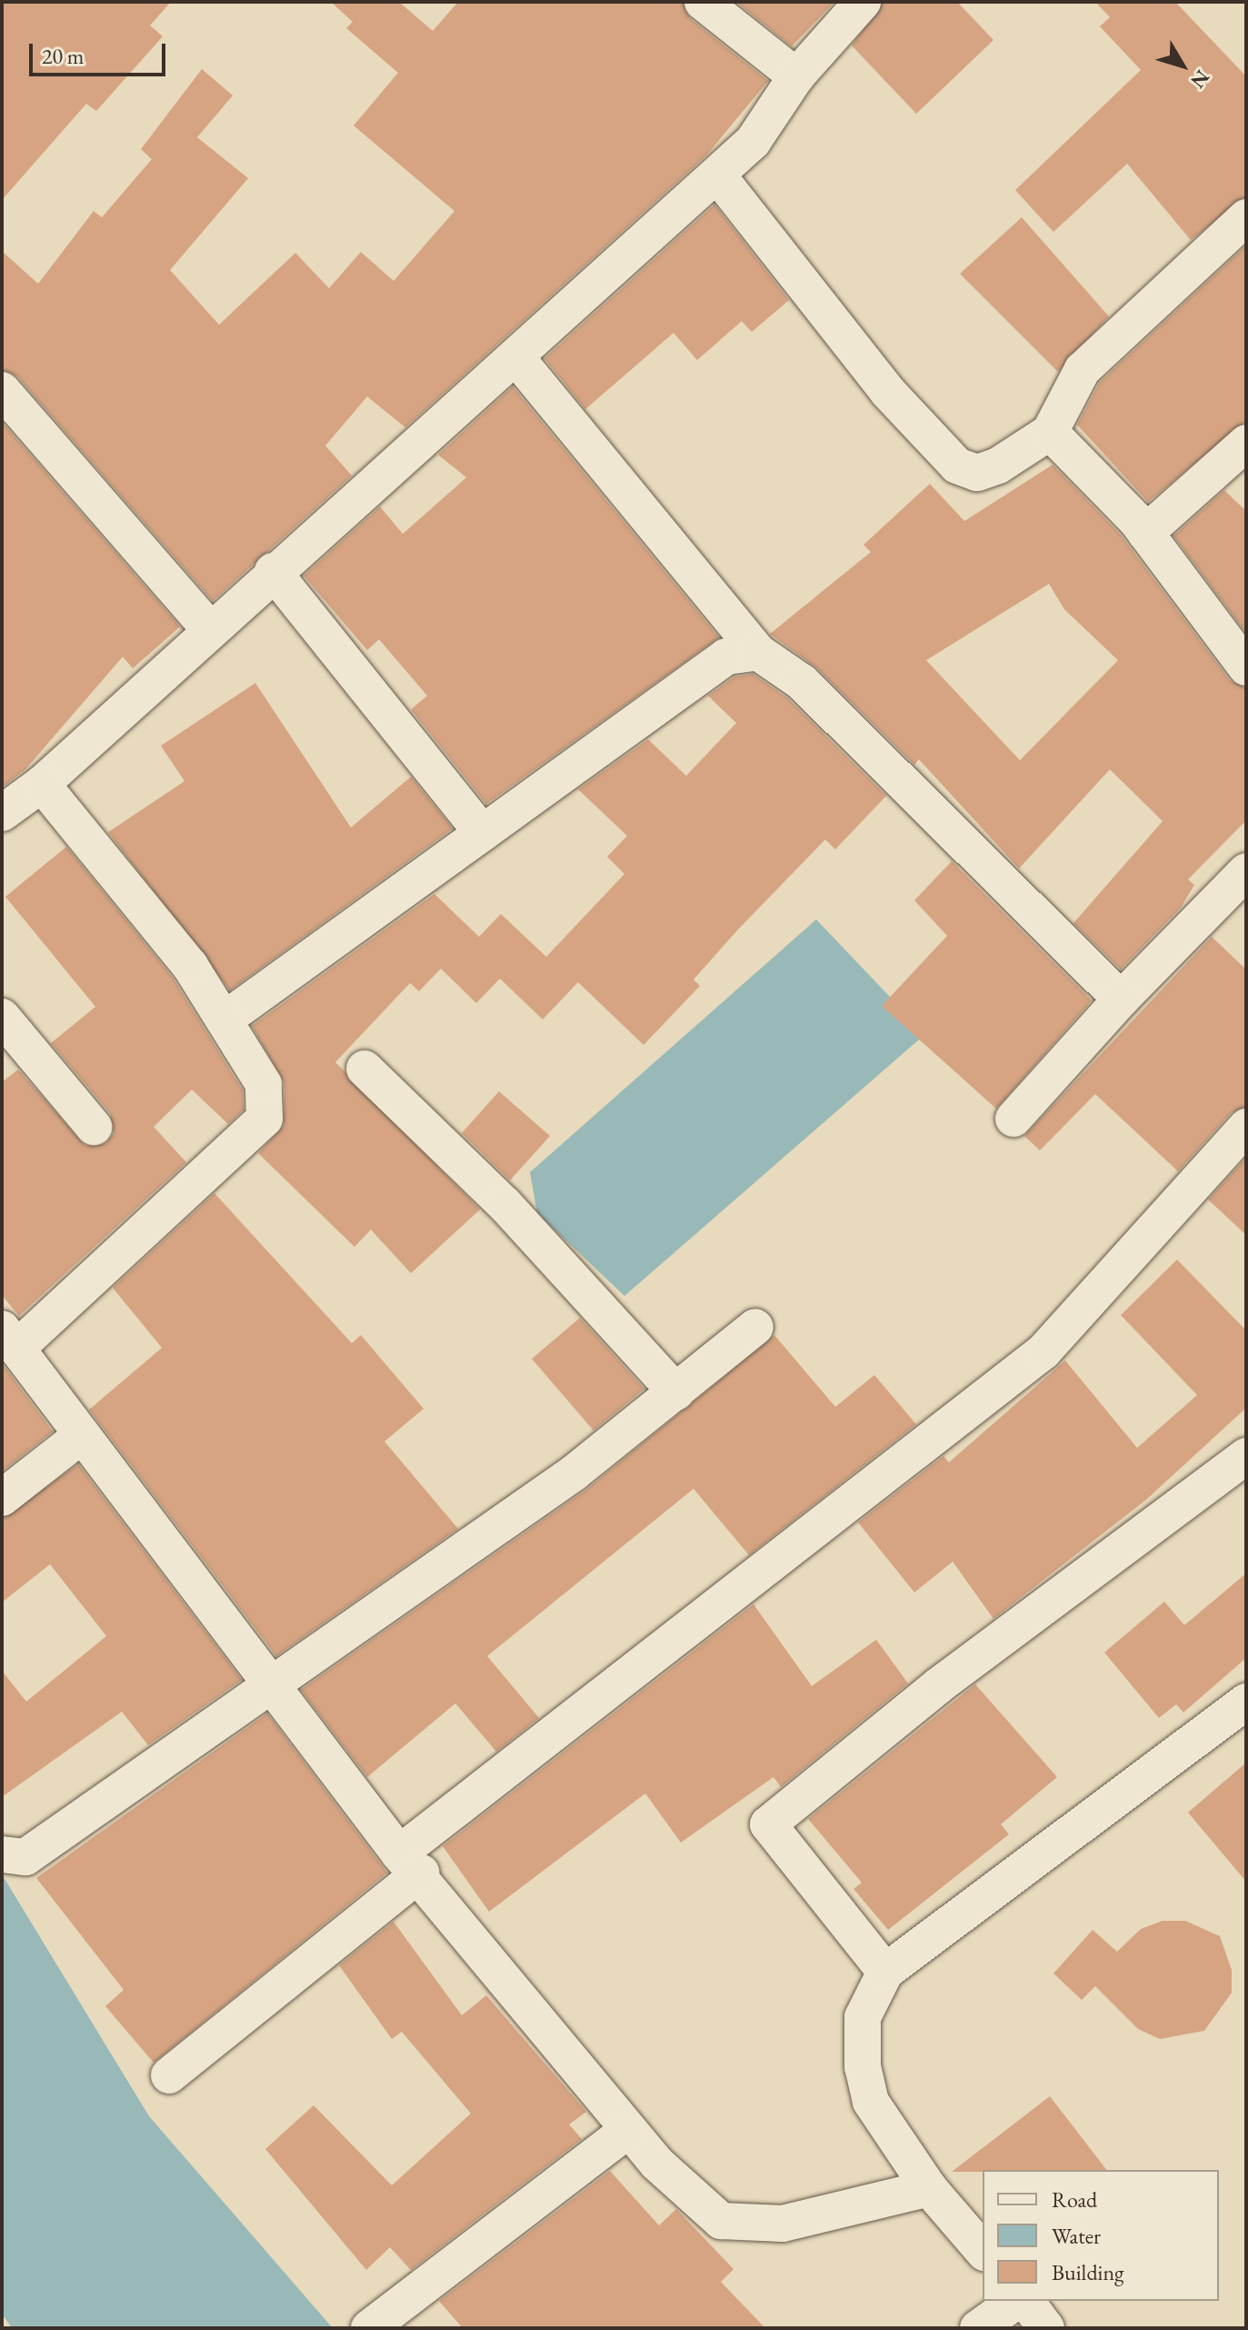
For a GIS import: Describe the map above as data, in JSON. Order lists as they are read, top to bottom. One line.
{"legend":["Road","Water","Building"],"scale_bar":"20 m","north":"bottom right"}
